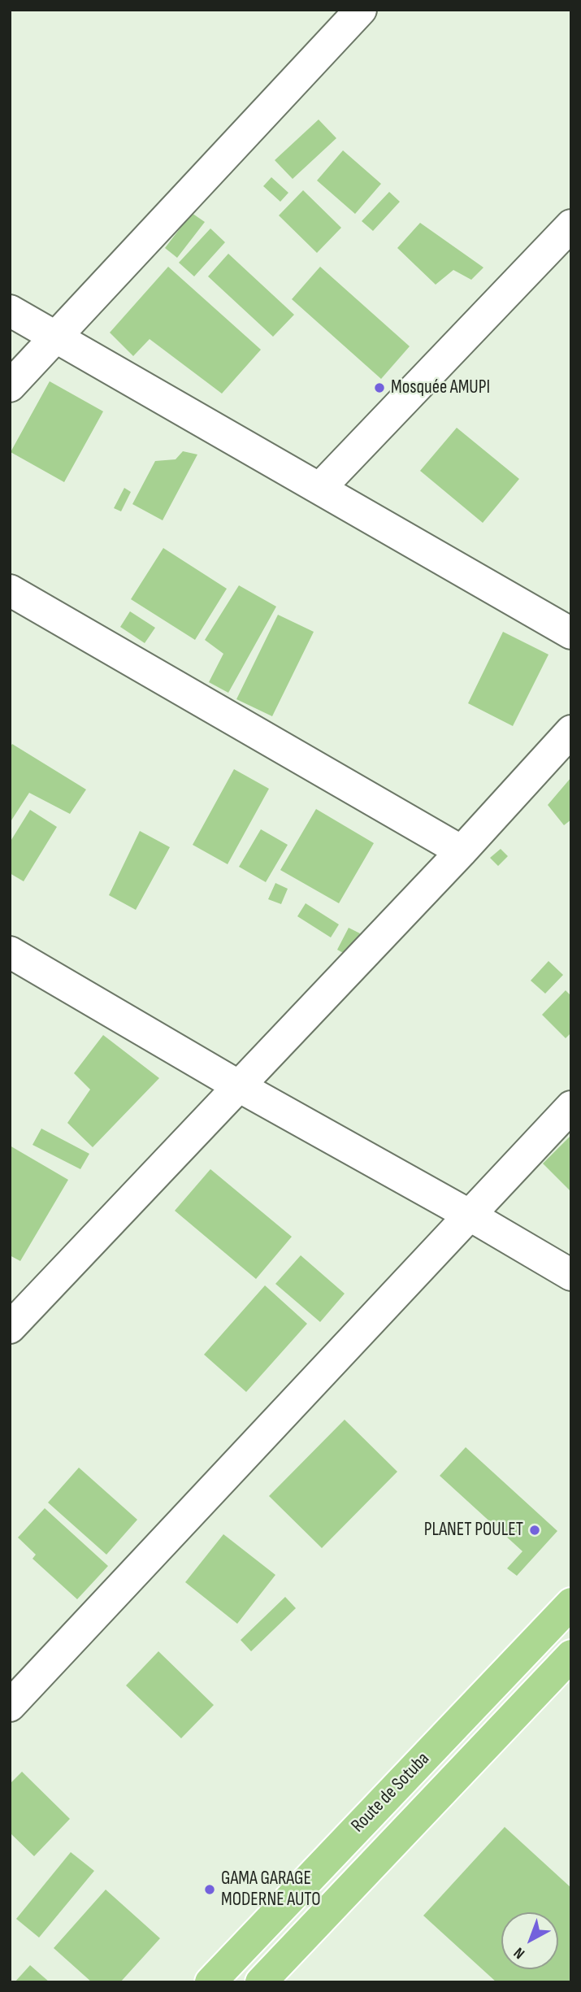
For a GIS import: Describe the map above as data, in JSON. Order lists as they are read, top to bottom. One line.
{"streets":{"main road":["Route de Sotuba"]},"places":["Mosquée AMUPI","PLANET POULET","GAMA GARAGE MODERNE AUTO"],"north":"bottom left"}
